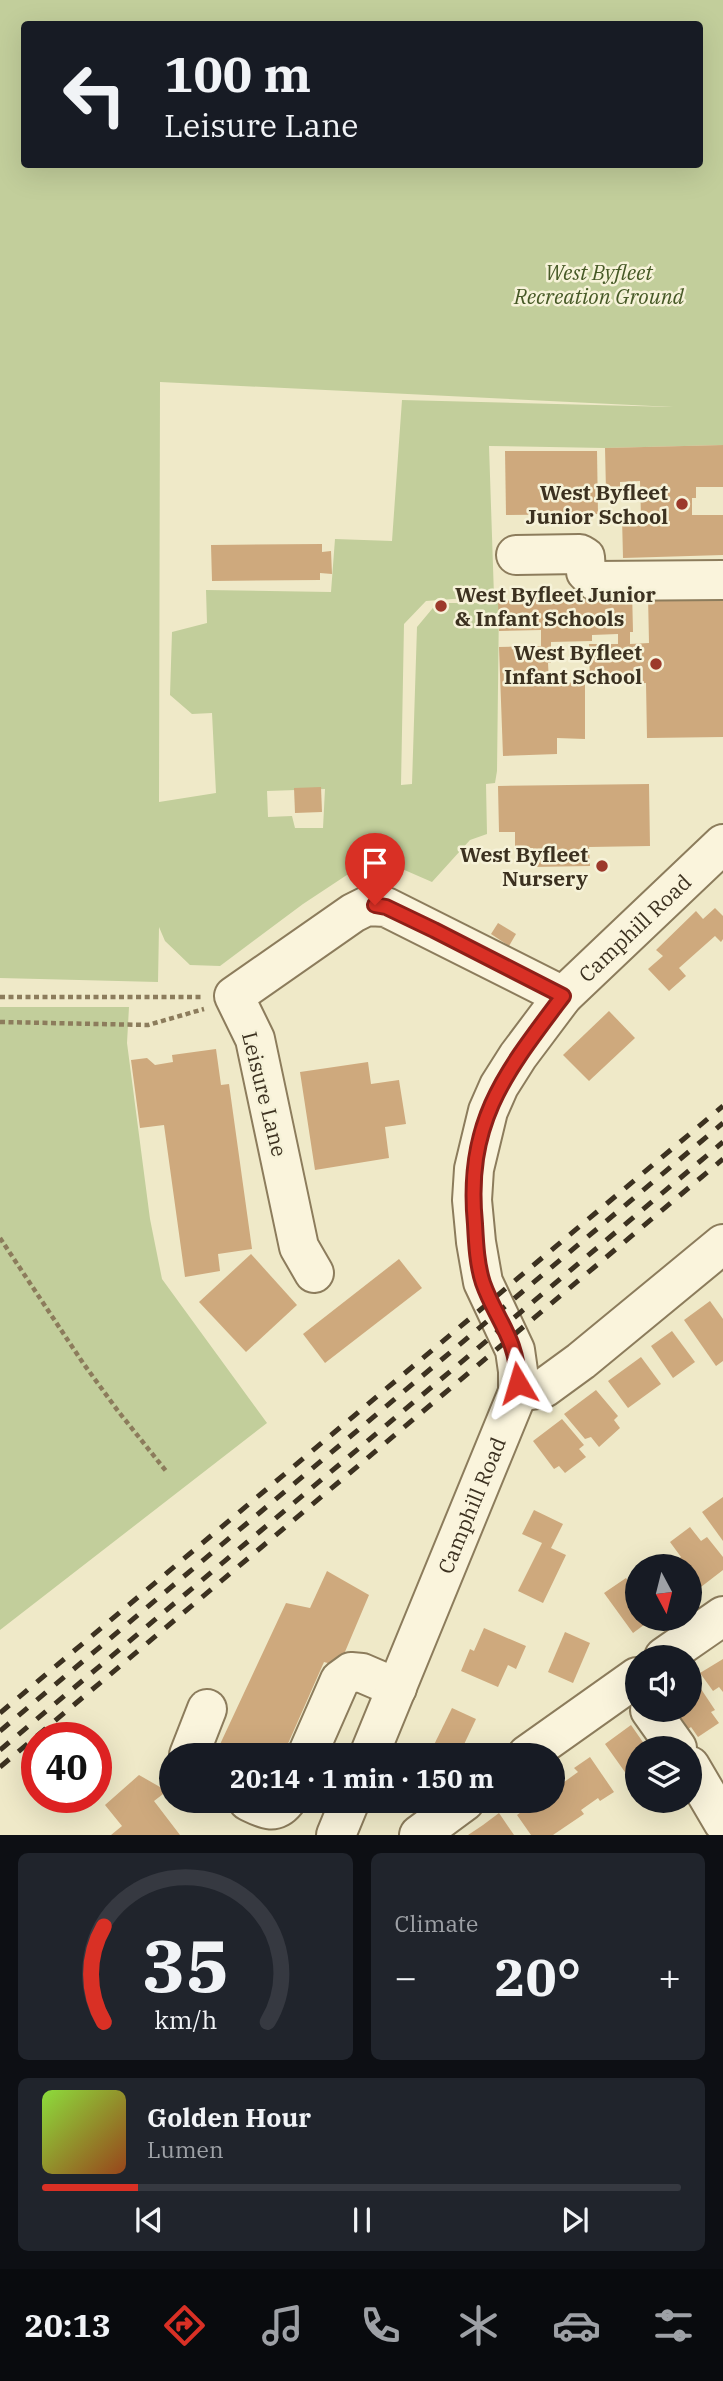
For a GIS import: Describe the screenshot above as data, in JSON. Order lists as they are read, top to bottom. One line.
{"streets":{"street":["Camphill Road","Leisure Lane"]},"parks":["West Byfleet Recreation Ground"],"places":["West Byfleet Junior School","West Byfleet Junior & Infant Schools","West Byfleet Infant School","West Byfleet Nursery"],"north":"bottom","page":{"turn":["100 m","Leisure Lane"],"limit":"40","trip":"20:14 · 1 min · 150 m","tile":"Climate","heat":["−","20°","+"],"song":["Golden Hour","Lumen"],"tabs":"20:13","gauge":["35","km/h"]}}
